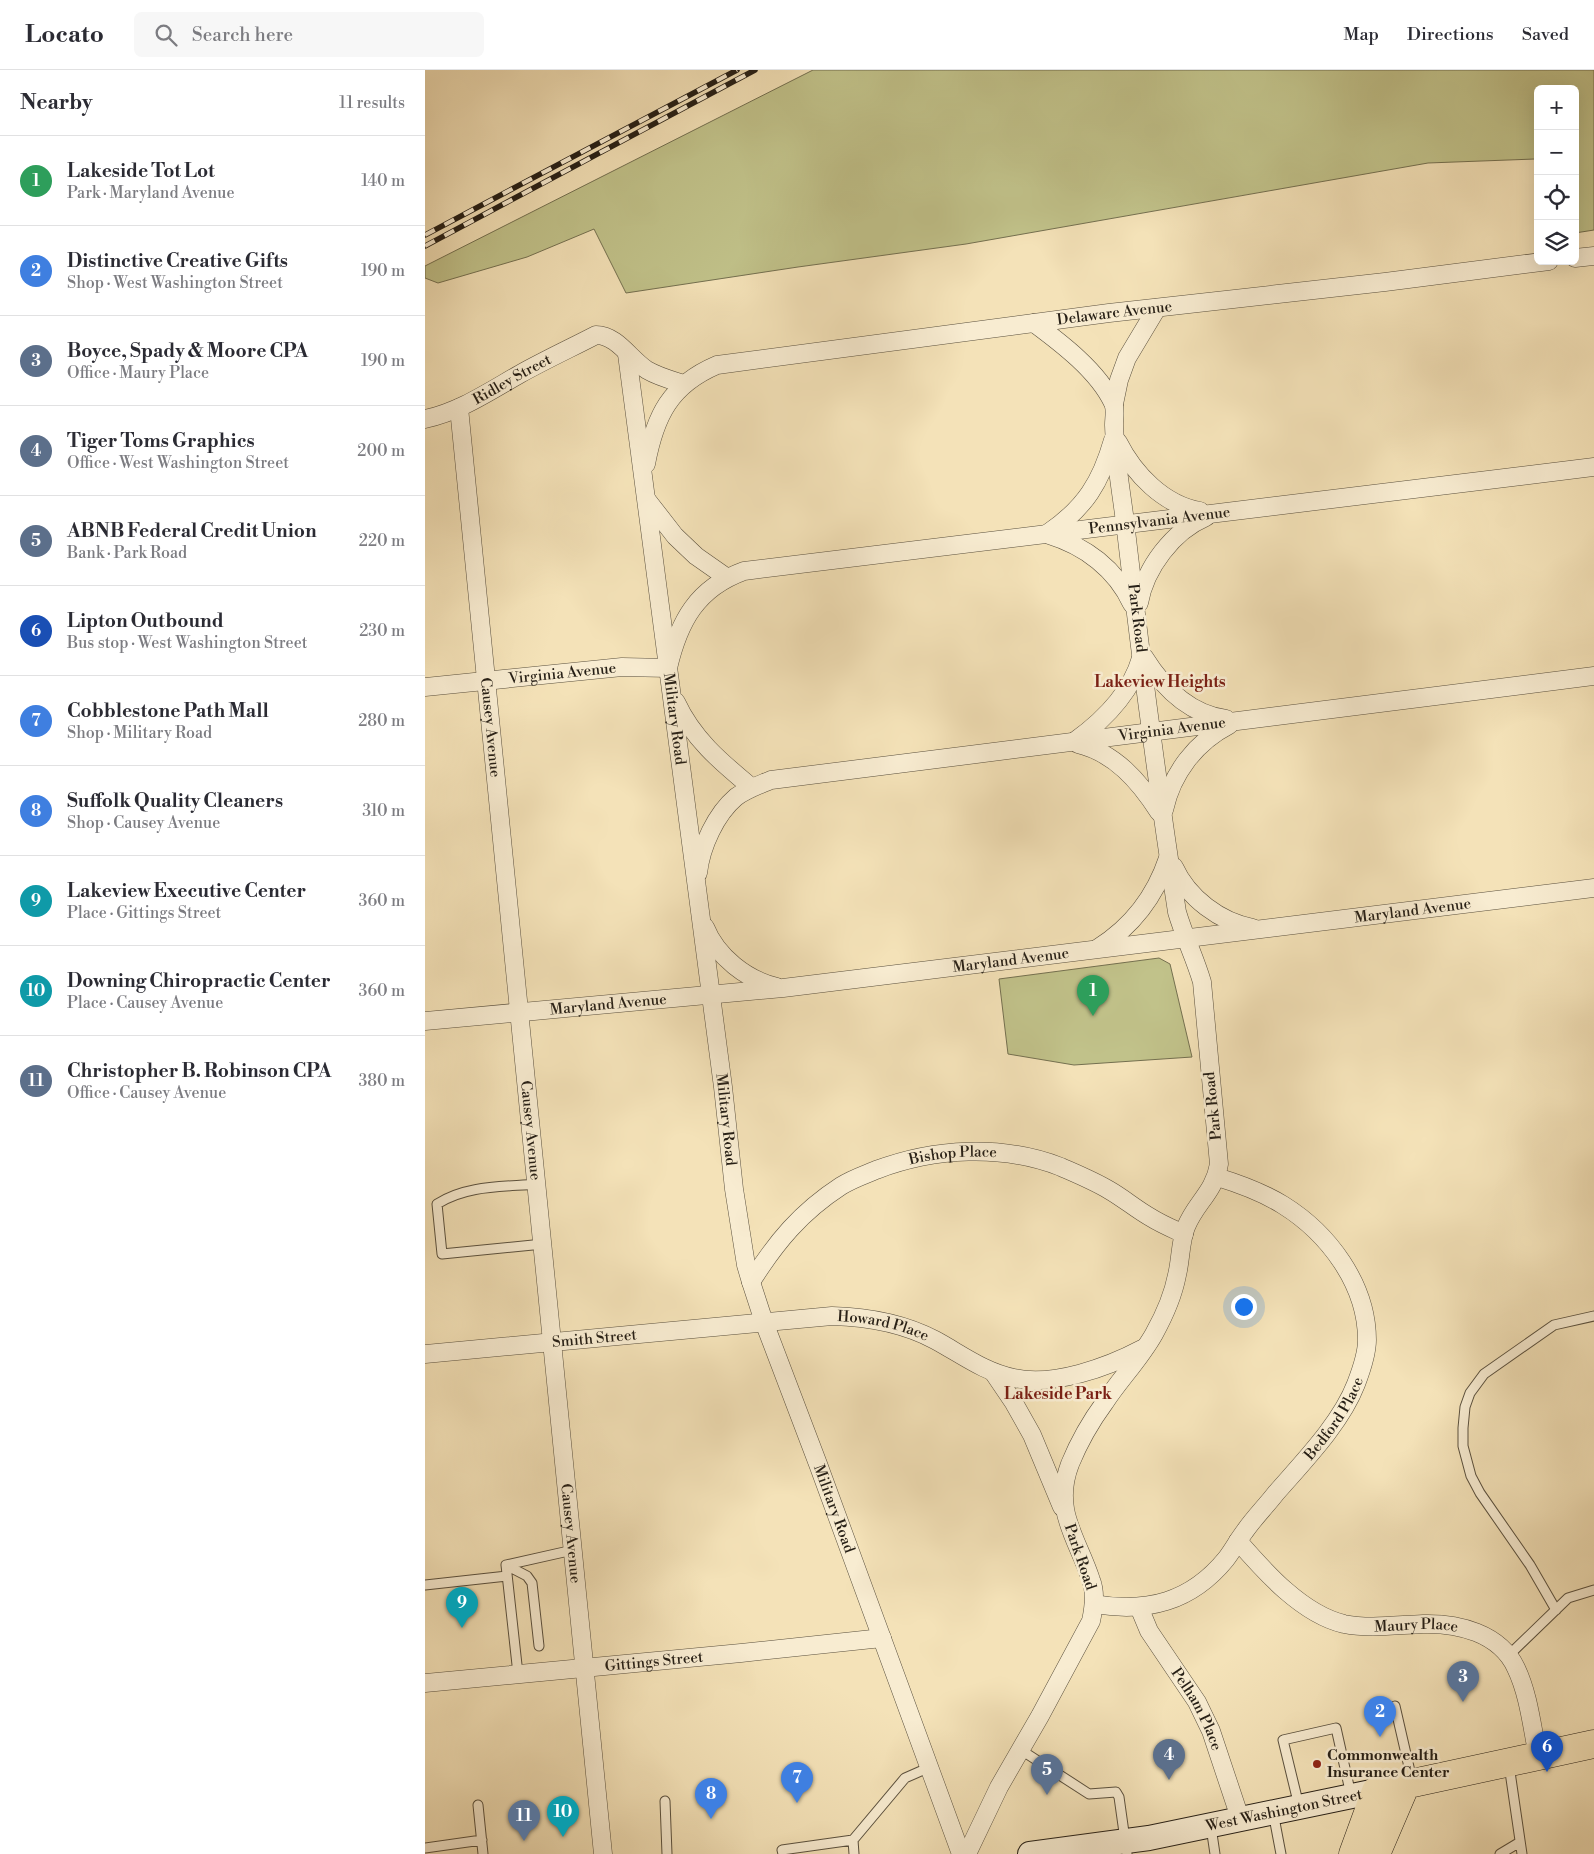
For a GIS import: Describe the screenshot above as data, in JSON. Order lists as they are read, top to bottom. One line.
{"streets":{"main road":["West Washington Street"],"street":["Delaware Avenue","Ridley Street","Pennsylvania Avenue","Park Road","Virginia Avenue","Military Road","Causey Avenue","Maryland Avenue","Bishop Place","Howard Place","Smith Street","Bedford Place","Maury Place","Gittings Street","Pelham Place"]},"crossings":[["Delaware Avenue","Park Road"],["Delaware Avenue","Military Road"],["Ridley Street","Military Road"],["Ridley Street","Causey Avenue"],["Pennsylvania Avenue","Park Road"],["Pennsylvania Avenue","Virginia Avenue"],["Pennsylvania Avenue","Military Road"],["Park Road","Virginia Avenue"],["Park Road","Maryland Avenue"],["Park Road","Bishop Place"],["Park Road","Howard Place"],["Park Road","Bedford Place"],["Virginia Avenue","Military Road"],["Virginia Avenue","Causey Avenue"],["Military Road","Maryland Avenue"],["Military Road","Bishop Place"],["Military Road","Howard Place"],["Military Road","Smith Street"],["Military Road","Gittings Street"],["Causey Avenue","Maryland Avenue"],["Causey Avenue","Smith Street"],["Causey Avenue","Gittings Street"],["Howard Place","Smith Street"],["Bedford Place","Maury Place"],["Bedford Place","Pelham Place"],["Maury Place","West Washington Street"],["Pelham Place","West Washington Street"]],"districts":["Lakeview Heights","Lakeside Park"],"places":["Commonwealth Insurance Center"],"page":{"header":"Locato","search":"Search here","nav":["Map","Directions","Saved"],"heading":["Nearby","11 results"],"map_buttons":["+","−"],"list":[{"mark":"1","name":"Lakeside Tot Lot","note":"Park · Maryland Avenue","value":"140 m"},{"mark":"2","name":"Distinctive Creative Gifts","note":"Shop · West Washington Street","value":"190 m"},{"mark":"3","name":"Boyce, Spady & Moore CPA","note":"Office · Maury Place","value":"190 m"},{"mark":"4","name":"Tiger Toms Graphics","note":"Office · West Washington Street","value":"200 m"},{"mark":"5","name":"ABNB Federal Credit Union","note":"Bank · Park Road","value":"220 m"},{"mark":"6","name":"Lipton Outbound","note":"Bus stop · West Washington Street","value":"230 m"},{"mark":"7","name":"Cobblestone Path Mall","note":"Shop · Military Road","value":"280 m"},{"mark":"8","name":"Suffolk Quality Cleaners","note":"Shop · Causey Avenue","value":"310 m"},{"mark":"9","name":"Lakeview Executive Center","note":"Place · Gittings Street","value":"360 m"},{"mark":"10","name":"Downing Chiropractic Center","note":"Place · Causey Avenue","value":"360 m"},{"mark":"11","name":"Christopher B. Robinson CPA","note":"Office · Causey Avenue","value":"380 m"}],"pins":["1","9","3","2","6","4","5","7","8","10","11"]}}
